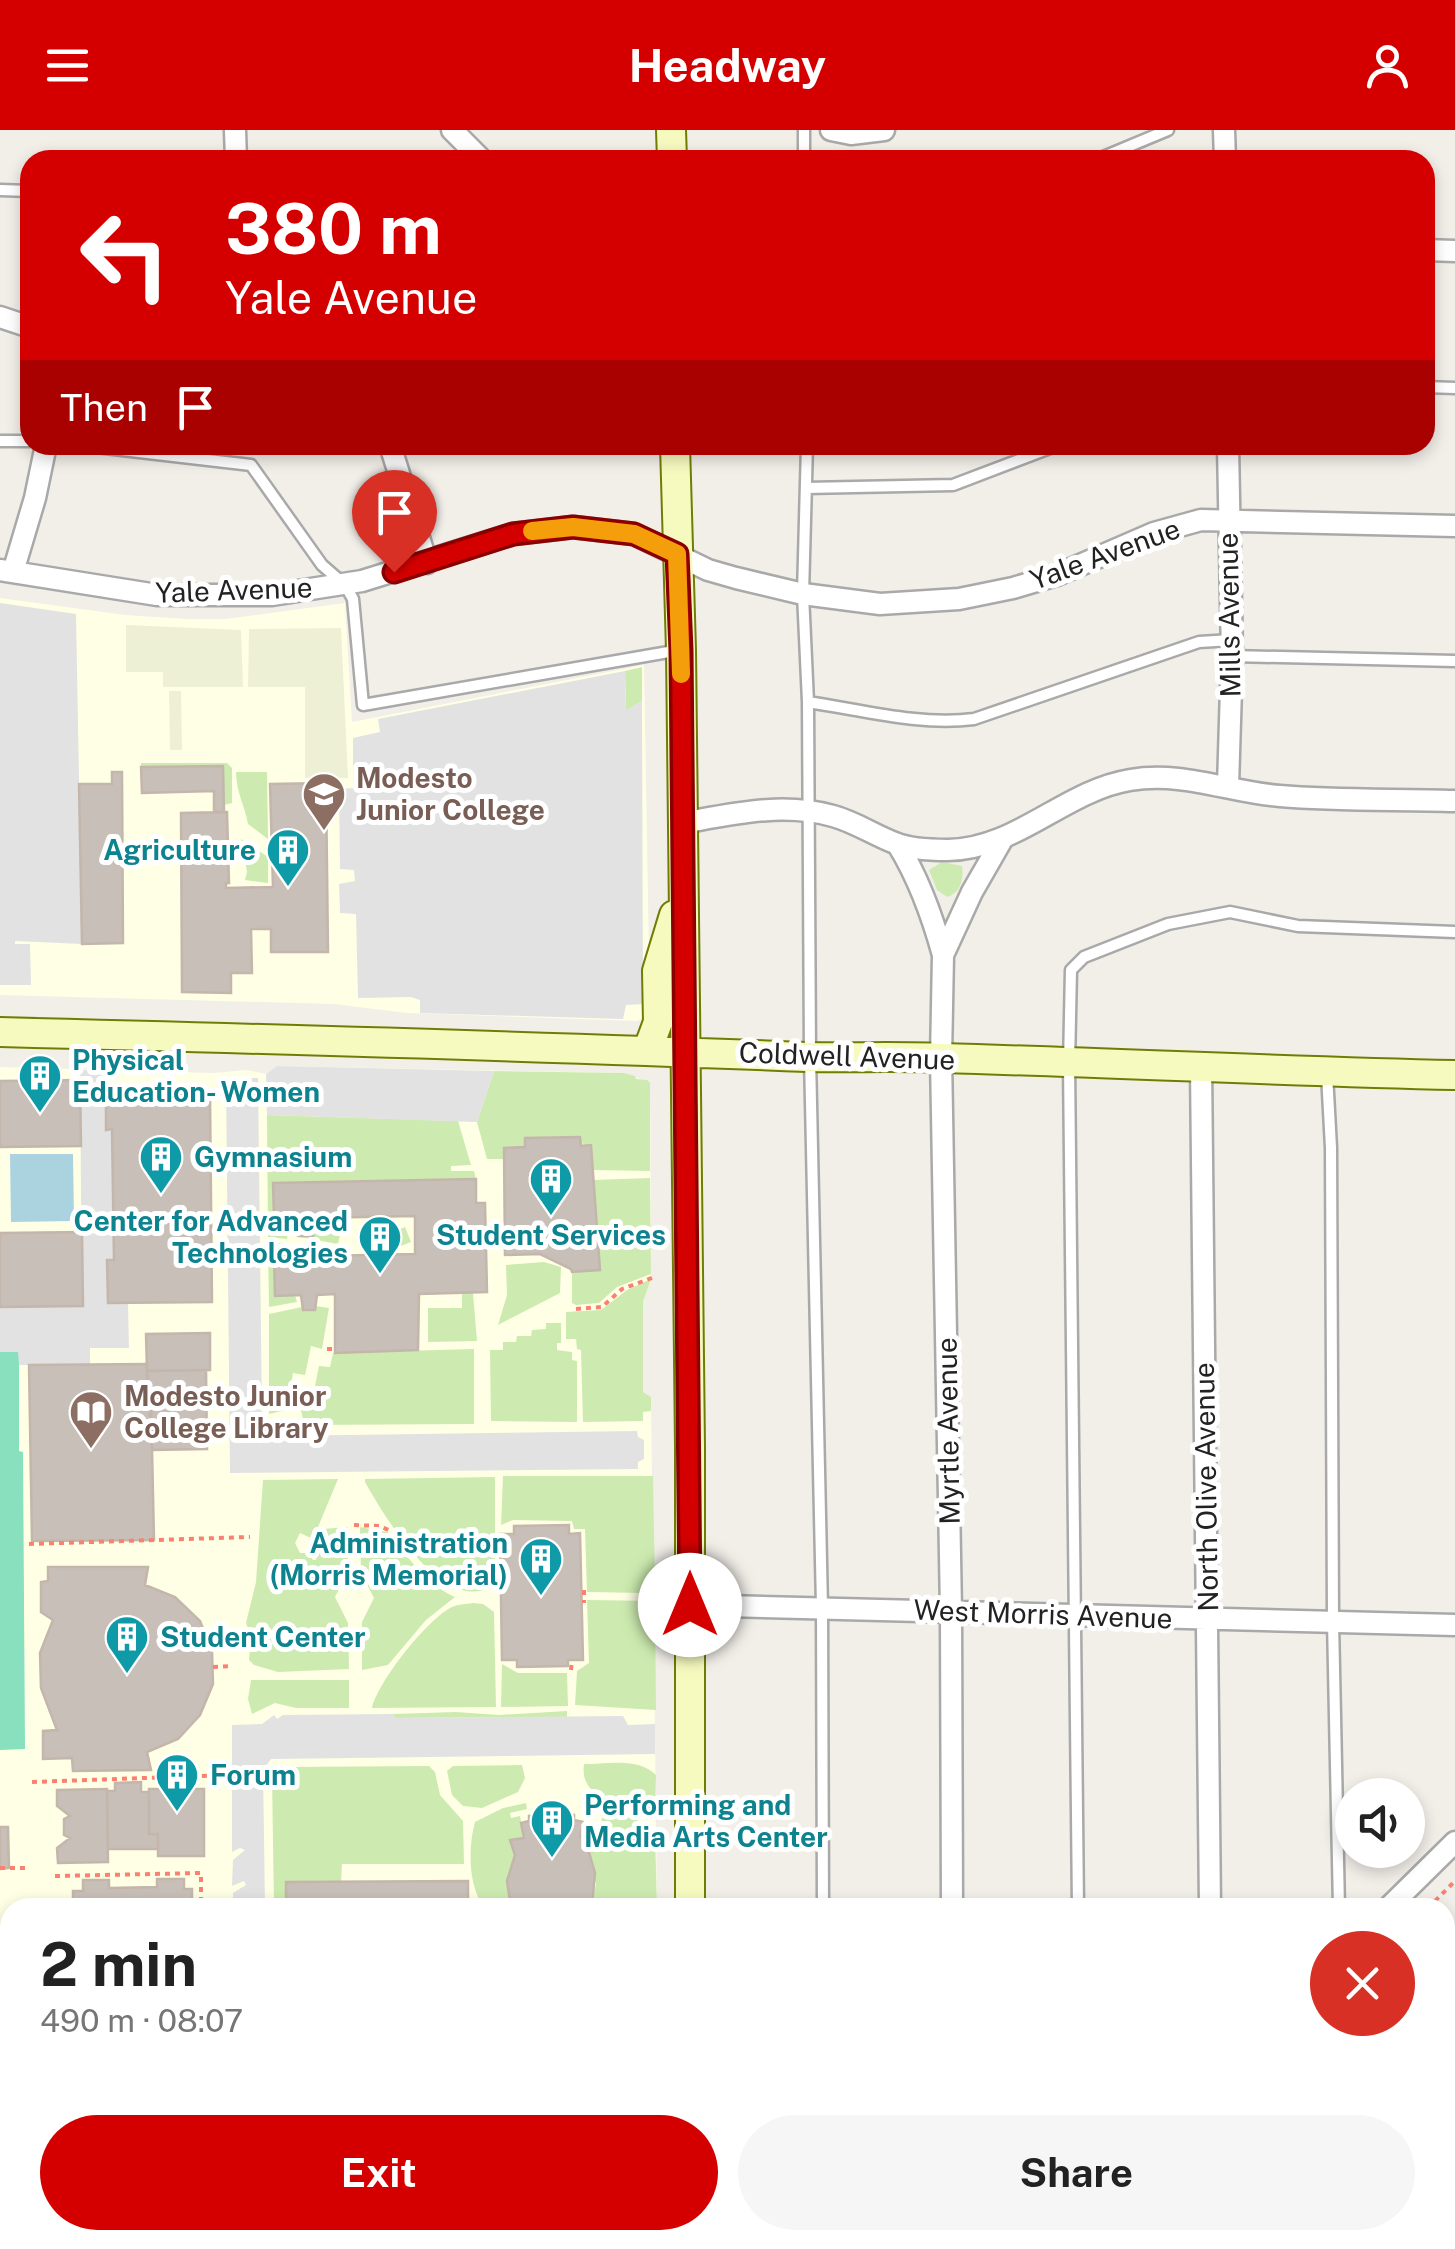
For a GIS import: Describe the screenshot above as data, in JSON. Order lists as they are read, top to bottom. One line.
{"streets":{"street":["Yale Avenue","Mills Avenue","Coldwell Avenue","Myrtle Avenue","North Olive Avenue","West Morris Avenue"]},"crossings":[["Yale Avenue","Mills Avenue"],["Coldwell Avenue","Myrtle Avenue"],["Coldwell Avenue","North Olive Avenue"],["Myrtle Avenue","West Morris Avenue"],["North Olive Avenue","West Morris Avenue"]],"places":{"school or university":["Modesto Junior College"],"building":["Agriculture","Physical Education- Women","Gymnasium","Student Services","Center for Advanced Technologies","Administration (Morris Memorial)","Student Center","Forum","Performing and Media Arts Center"],"library":["Modesto Junior College Library"]},"page":{"header":"Headway","turn":["380 m","Yale Avenue"],"then":"Then","heading":["2 min","490 m · 08:07"],"buttons":["Exit","Share"]}}
